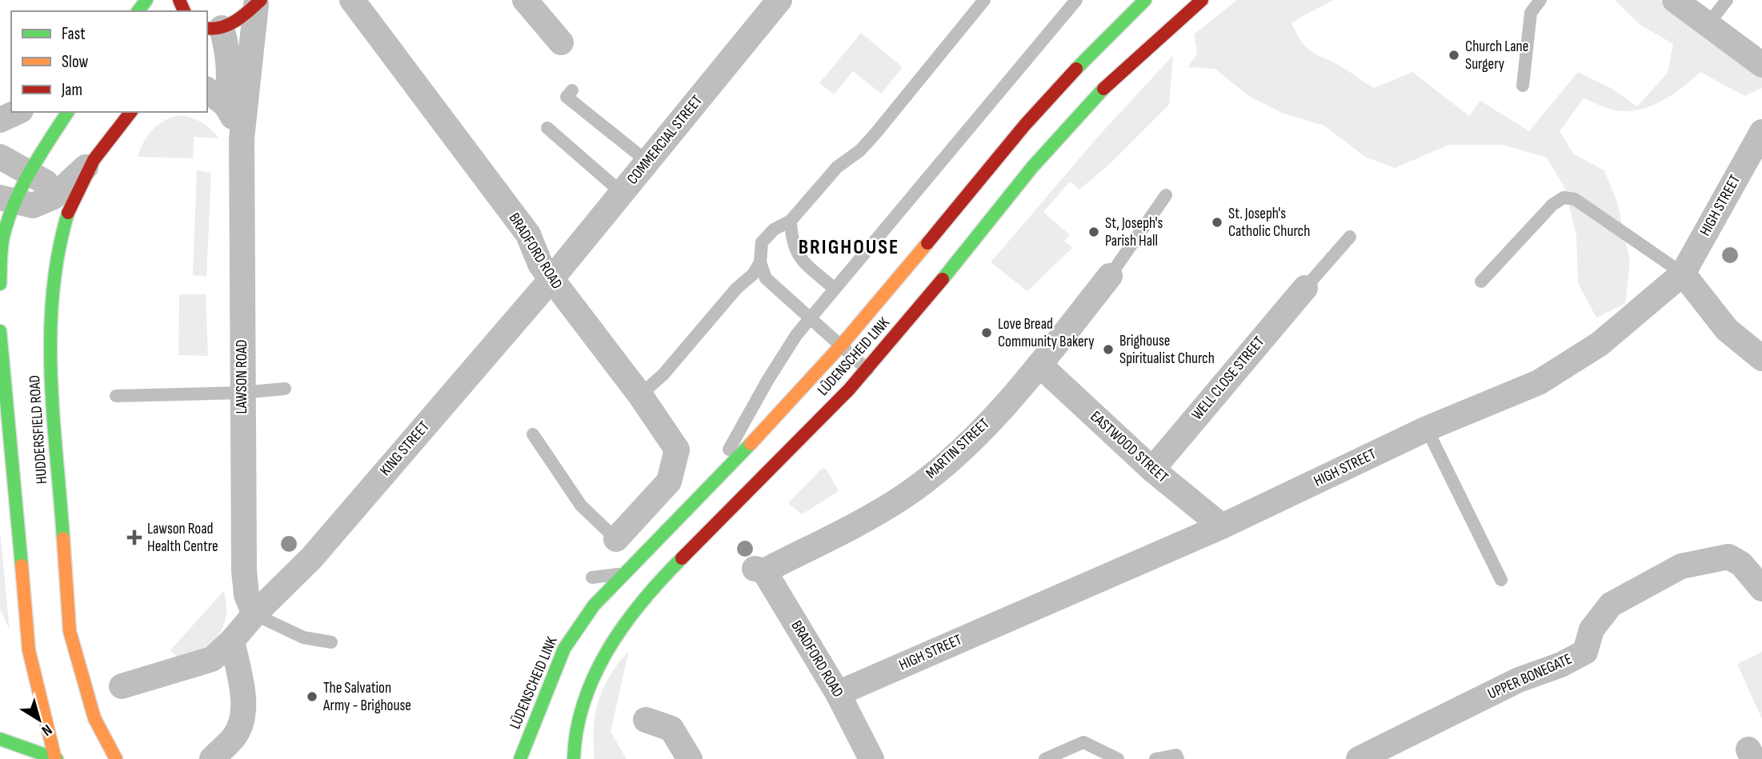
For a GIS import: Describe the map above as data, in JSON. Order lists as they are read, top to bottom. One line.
{"streets":{"main road":["LÜDENSCHEID LINK","HUDDERSFIELD ROAD"],"street":["COMMERCIAL STREET","HIGH STREET","BRADFORD ROAD","LAWSON ROAD","WELL CLOSE STREET","EASTWOOD STREET","KING STREET","MARTIN STREET","UPPER BONEGATE"]},"crossings":[["COMMERCIAL STREET","BRADFORD ROAD"],["COMMERCIAL STREET","KING STREET"],["HIGH STREET","BRADFORD ROAD"],["HIGH STREET","EASTWOOD STREET"],["BRADFORD ROAD","KING STREET"],["BRADFORD ROAD","MARTIN STREET"],["LAWSON ROAD","KING STREET"],["WELL CLOSE STREET","EASTWOOD STREET"],["EASTWOOD STREET","MARTIN STREET"]],"districts":["BRIGHOUSE"],"places":{"other":["Church Lane Surgery","St. Joseph's Catholic Church","St, Joseph's Parish Hall","Love Bread Community Bakery","Brighouse Spiritualist Church","The Salvation Army - Brighouse"],"health":["Lawson Road Health Centre"]},"legend":["Fast","Slow","Jam"],"north":"bottom right"}
